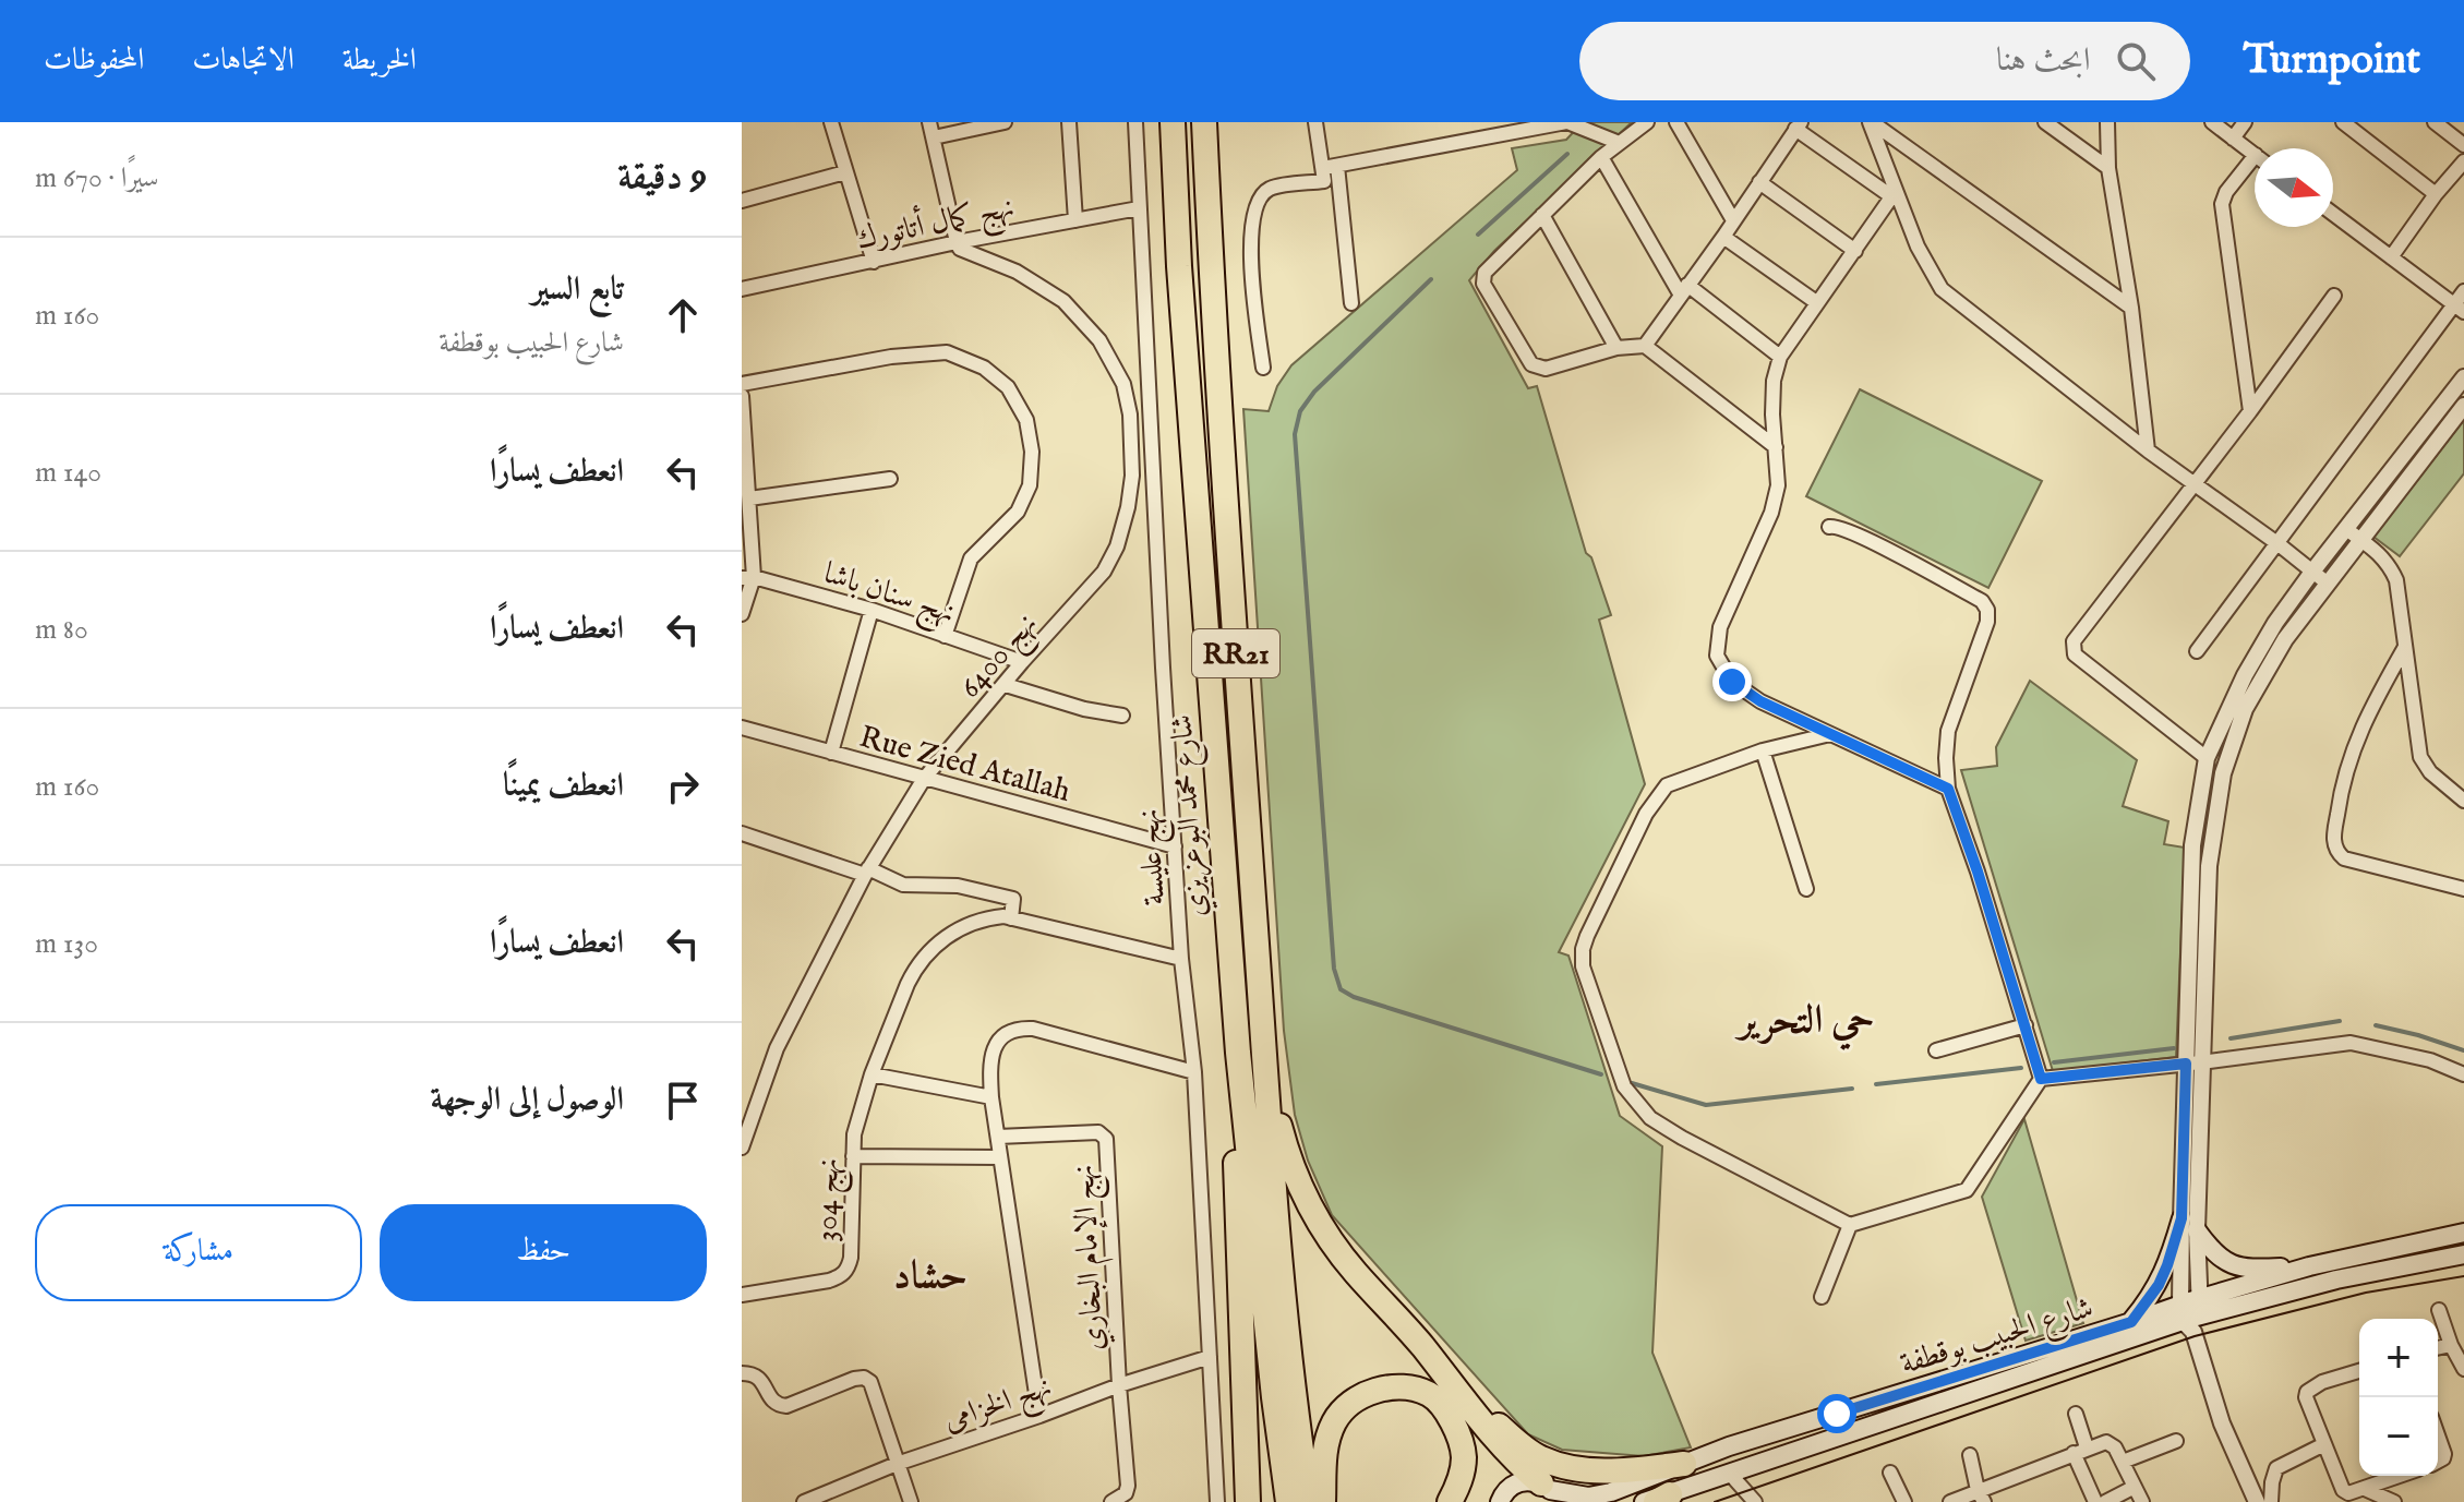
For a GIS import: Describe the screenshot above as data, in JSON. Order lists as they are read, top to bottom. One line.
{"streets":{"highway":["RR21","شارع محمد البوعزيزي"],"main road":["شارع الحبيب بوقطفة"],"street":["نهج كمال أتاتورك","نهج سنان باشا","نهج 6400","Rue Zied Atallah","نهج عليسة","نهج 304","نهج الإمام البخاري","نهج الخزامى"]},"crossings":[["نهج كمال أتاتورك","نهج 6400"],["نهج كمال أتاتورك","نهج عليسة"],["نهج سنان باشا","نهج 6400"],["نهج 6400","Rue Zied Atallah"],["Rue Zied Atallah","نهج عليسة"],["نهج عليسة","نهج الخزامى"],["نهج الإمام البخاري","نهج الخزامى"]],"districts":["حي التحرير","حشاد"],"north":"right","page":{"header":"Turnpoint","search":"ابحث هنا","nav":["الخريطة","الاتجاهات","المحفوظات"],"heading":["9 دقيقة","سيرًا · 670 m"],"list":[["تابع السير","شارع الحبيب بوقطفة","160 m"],["انعطف يسارًا","140 m"],["انعطف يسارًا","80 m"],["انعطف يمينًا","160 m"],["انعطف يسارًا","130 m"],"الوصول إلى الوجهة"],"buttons":["حفظ","مشاركة"],"map_buttons":["+","−"]}}
